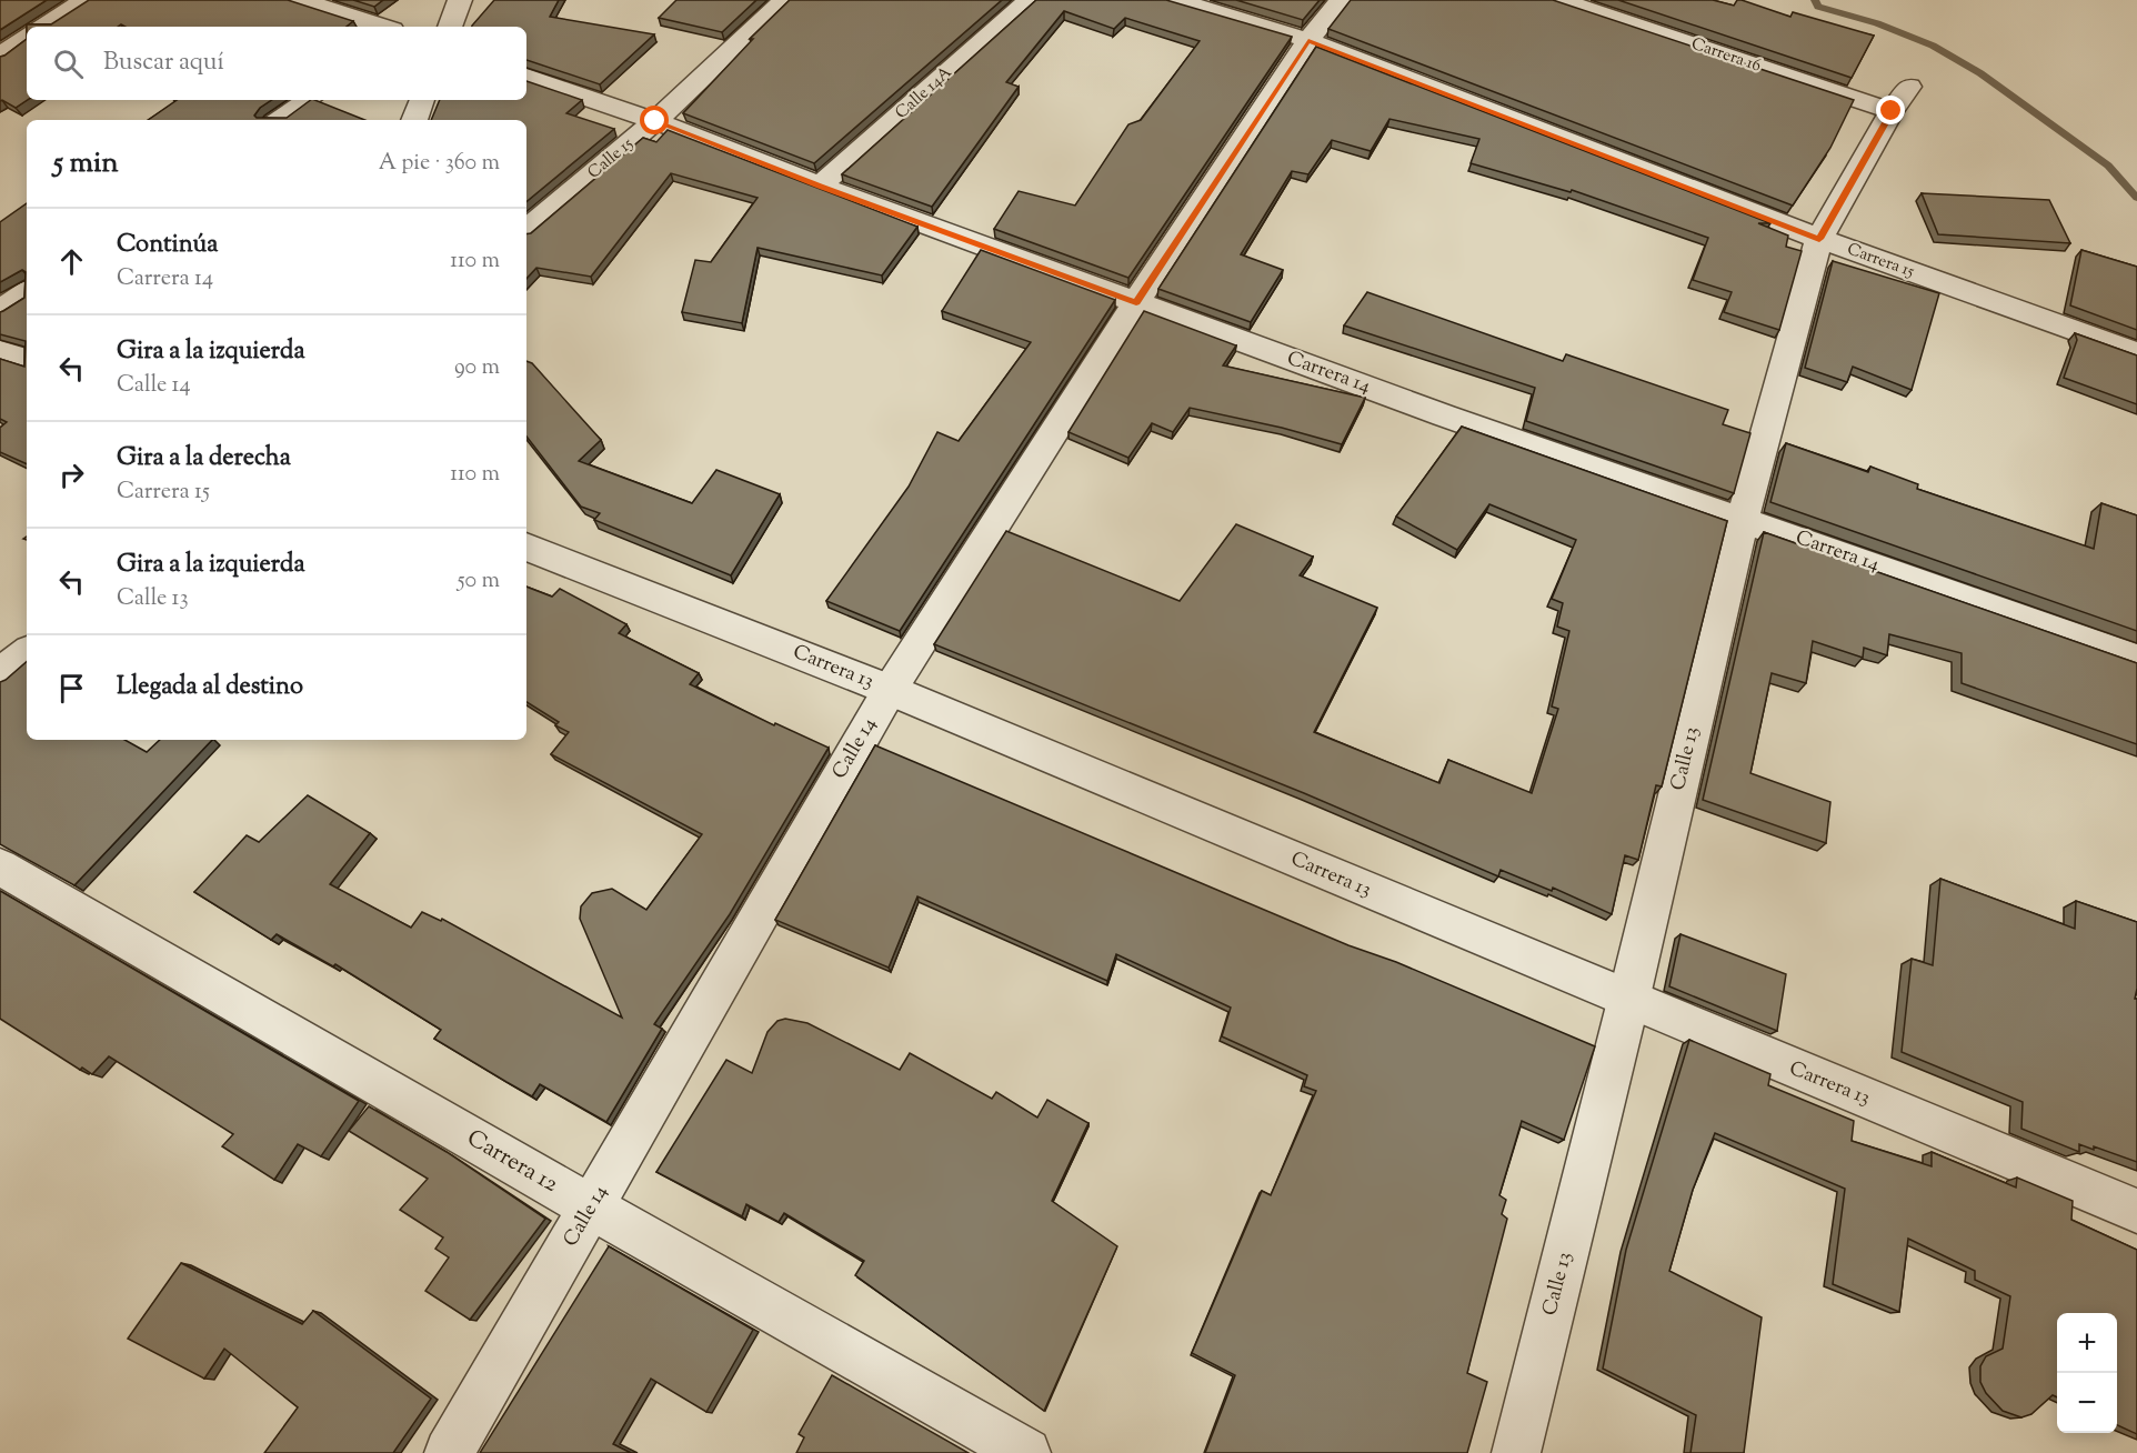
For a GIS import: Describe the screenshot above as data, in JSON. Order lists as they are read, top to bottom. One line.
{"streets":{"street":["Carrera 16","Calle 14A","Calle 15","Carrera 15","Carrera 14","Carrera 13","Calle 14","Calle 13","Carrera 12"]},"crossings":[["Carrera 16","Calle 13"],["Calle 14A","Carrera 14"],["Calle 15","Carrera 14"],["Carrera 15","Calle 14"],["Carrera 15","Calle 13"],["Carrera 14","Calle 14"],["Carrera 14","Calle 13"],["Carrera 13","Calle 14"],["Carrera 13","Calle 13"],["Calle 14","Carrera 12"]],"page":{"search":"Buscar aquí","heading":["5 min","A pie · 360 m"],"list":[["Continúa","Carrera 14","110 m"],["Gira a la izquierda","Calle 14","90 m"],["Gira a la derecha","Carrera 15","110 m"],["Gira a la izquierda","Calle 13","50 m"],"Llegada al destino"],"map_buttons":["+","−"]}}
